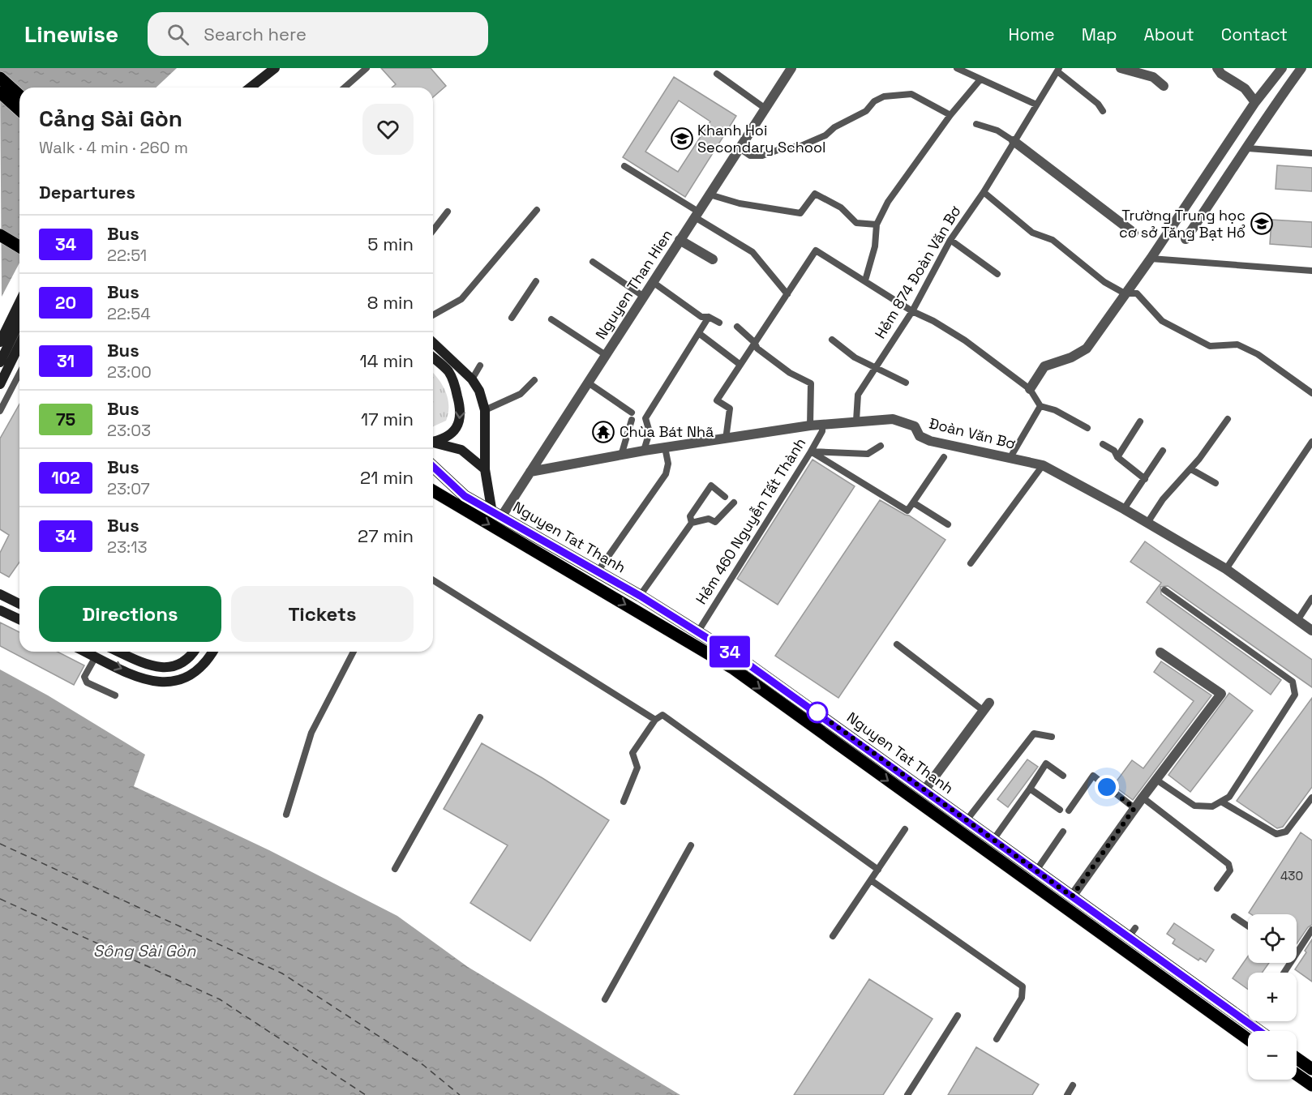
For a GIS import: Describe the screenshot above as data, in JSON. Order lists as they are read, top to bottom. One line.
{"streets":{"main road":["Nguyen Tat Thanh"],"street":["Nguyen Than Hien","Đoàn Văn Bơ"],"lane":["Hẻm 874 Đoàn Văn Bơ","Hẻm 460 Nguyễn Tất Thành"]},"crossings":[["Hẻm 874 Đoàn Văn Bơ","Đoàn Văn Bơ"],["Nguyen Than Hien","Đoàn Văn Bơ"],["Nguyen Than Hien","Nguyen Tat Thanh"],["Đoàn Văn Bơ","Hẻm 460 Nguyễn Tất Thành"],["Hẻm 460 Nguyễn Tất Thành","Nguyen Tat Thanh"]],"water":["Sông Sài Gòn"],"places":{"school or university":["Khanh Hoi Secondary School","Trường Trung học cơ sở Tăng Bạt Hổ"],"temple":["Chùa Bát Nhã"]},"lines":["bus line 34"],"house_numbers":["430"],"page":{"header":"Linewise","search":"Search here","nav":["Home","Map","About","Contact"],"on_map":"34","heading":[["Cảng Sài Gòn","Walk · 4 min · 260 m"],"Departures"],"list":[{"mark":"34","name":"Bus","note":"22:51","value":"5 min"},{"mark":"20","name":"Bus","note":"22:54","value":"8 min"},{"mark":"31","name":"Bus","note":"23:00","value":"14 min"},{"mark":"75","name":"Bus","note":"23:03","value":"17 min"},{"mark":"102","name":"Bus","note":"23:07","value":"21 min"},{"mark":"34","name":"Bus","note":"23:13","value":"27 min"}],"buttons":["Directions","Tickets"],"map_buttons":["+","−"]}}
